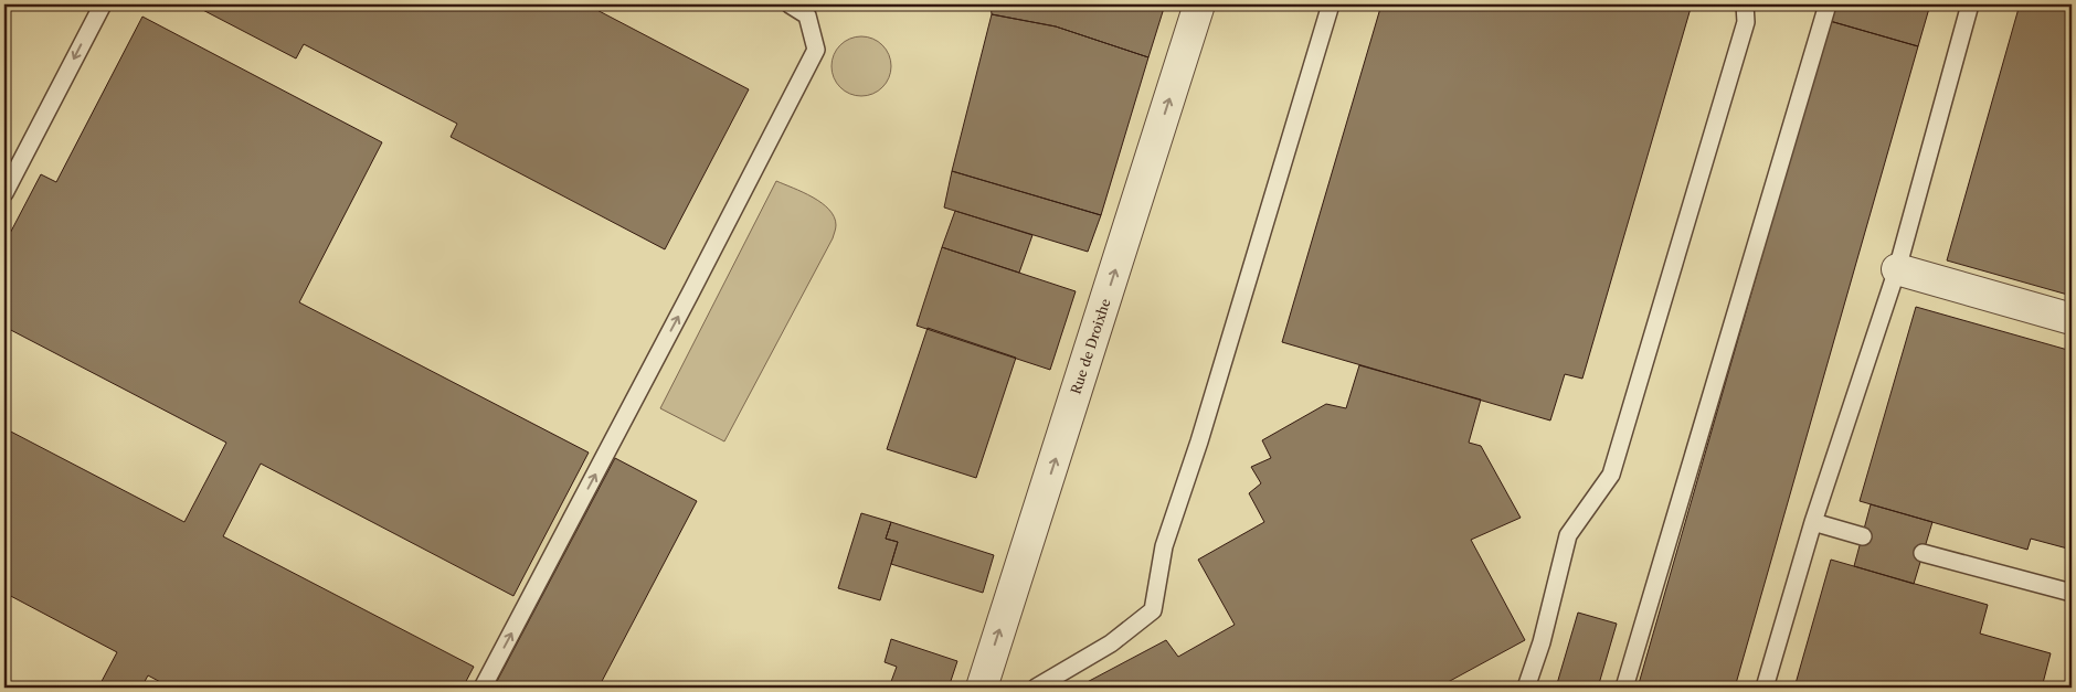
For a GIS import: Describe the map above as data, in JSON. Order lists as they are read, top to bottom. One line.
{"streets":{"street":["Rue de Droixhe"]},"one_way":["Rue de Droixhe"]}
